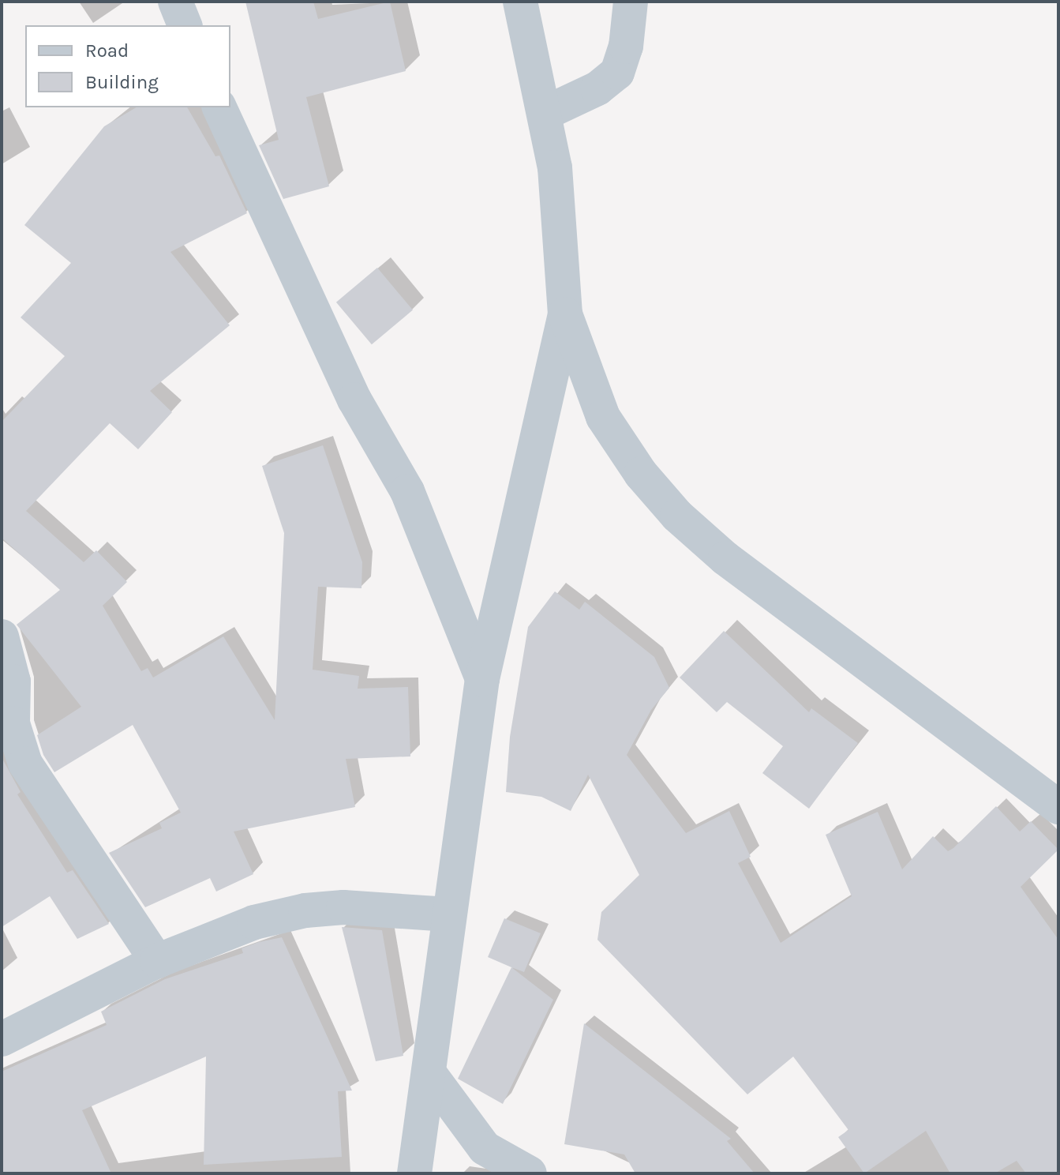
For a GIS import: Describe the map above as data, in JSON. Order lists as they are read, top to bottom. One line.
{"legend":["Road","Building"]}
